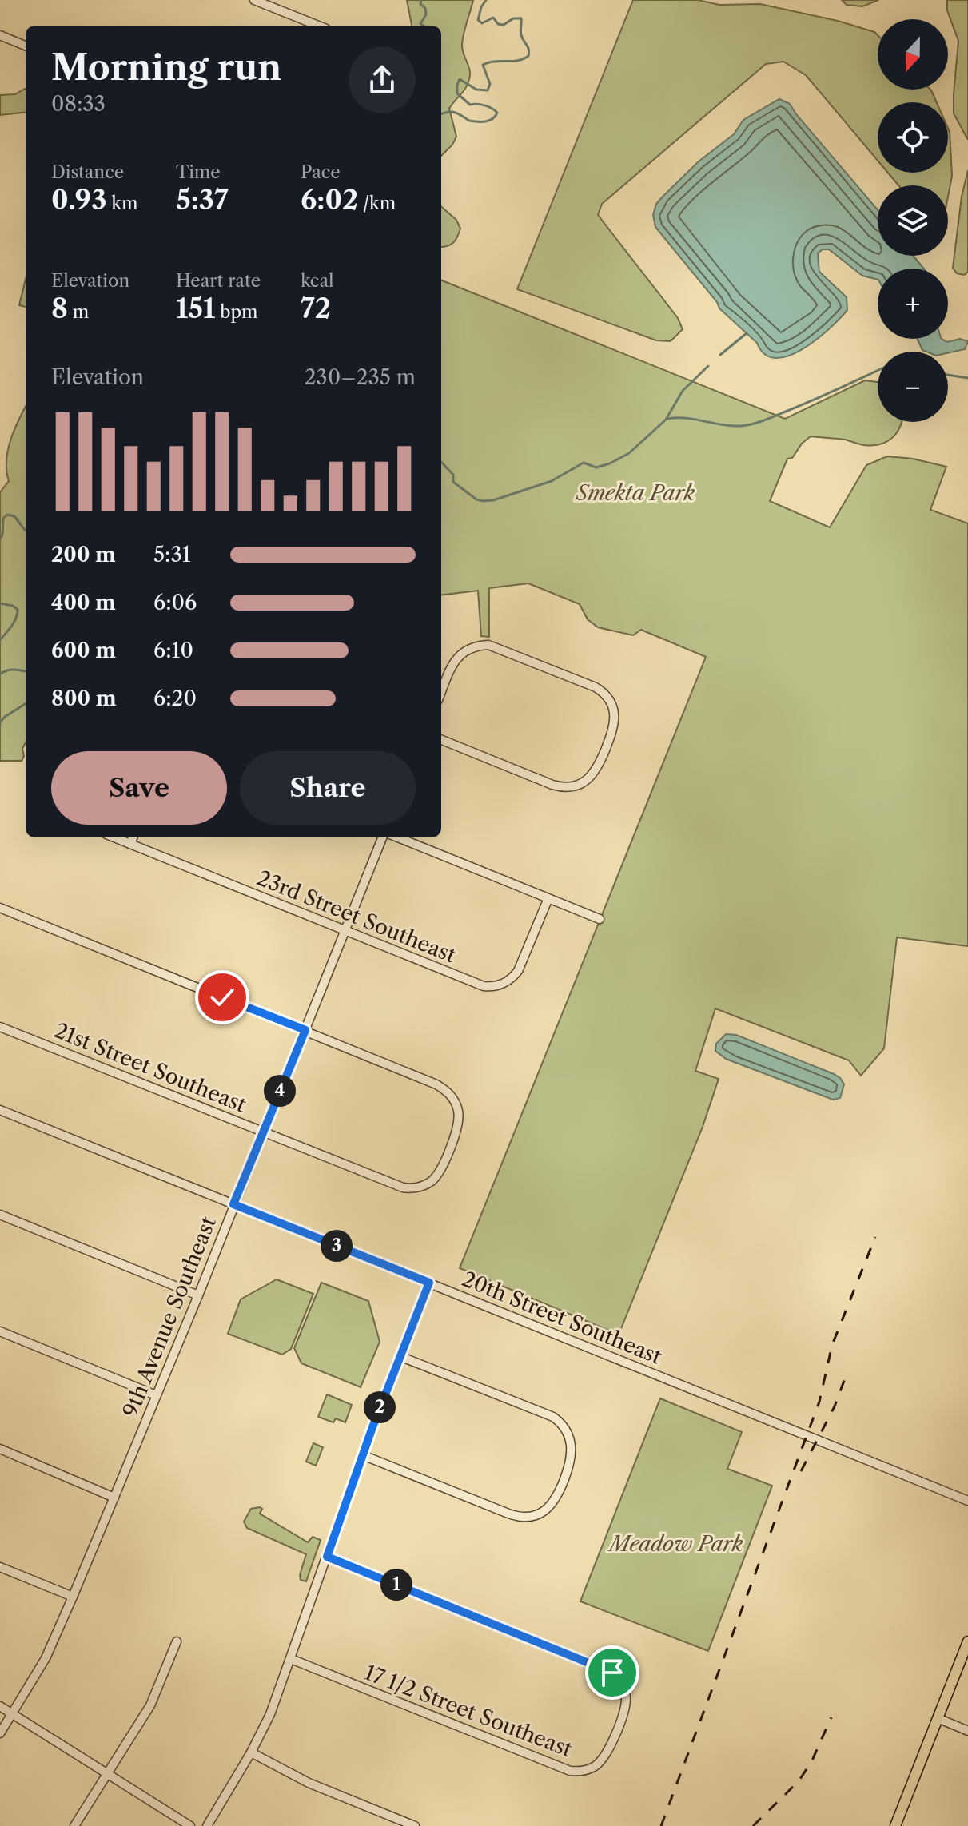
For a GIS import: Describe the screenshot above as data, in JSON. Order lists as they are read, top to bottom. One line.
{"streets":{"street":["23rd Street Southeast","21st Street Southeast","9th Avenue Southeast","20th Street Southeast","17 1/2 Street Southeast"]},"crossings":[["23rd Street Southeast","9th Avenue Southeast"],["21st Street Southeast","9th Avenue Southeast"],["9th Avenue Southeast","20th Street Southeast"]],"parks":["Smekta Park","Meadow Park"],"north":"bottom","page":{"map_buttons":["+","−"],"heading":["Morning run","08:33"],"stats":[["Distance","0.93 km"],["Time","5:37"],["Pace","6:02 /km"],["Elevation","8 m"],["Heart rate","151 bpm"],["kcal","72"]],"chart":["Elevation","230–235 m"],"list":[{"name":"200 m","note":"5:31"},{"name":"400 m","note":"6:06"},{"name":"600 m","note":"6:10"},{"name":"800 m","note":"6:20"}],"buttons":["Save","Share"],"pins":["4","3","2","1"]}}
